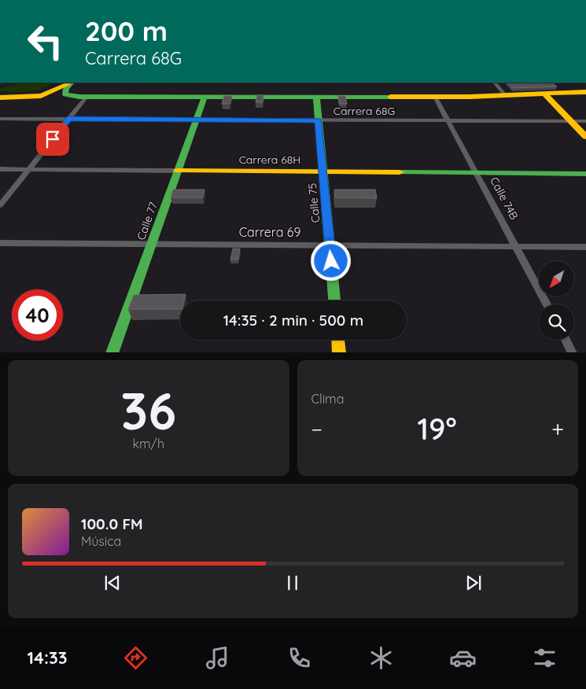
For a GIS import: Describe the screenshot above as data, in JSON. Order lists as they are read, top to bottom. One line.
{"streets":{"main road":["Carrera 68H","Calle 75","Calle 77"],"street":["Carrera 68G","Calle 74B","Carrera 69"]},"crossings":[["Carrera 68G","Calle 74B"],["Carrera 68G","Calle 75"],["Carrera 68G","Calle 77"],["Carrera 68H","Calle 74B"],["Carrera 68H","Calle 75"],["Carrera 68H","Calle 77"],["Calle 74B","Carrera 69"],["Calle 75","Carrera 69"],["Calle 77","Carrera 69"]],"north":"bottom left","page":{"turn":["200 m","Carrera 68G"],"limit":"40","trip":"14:35 · 2 min · 500 m","tile":[["36","km/h"],"Clima"],"heat":["−","19°","+"],"song":["100.0 FM","Música"],"tabs":"14:33"}}
